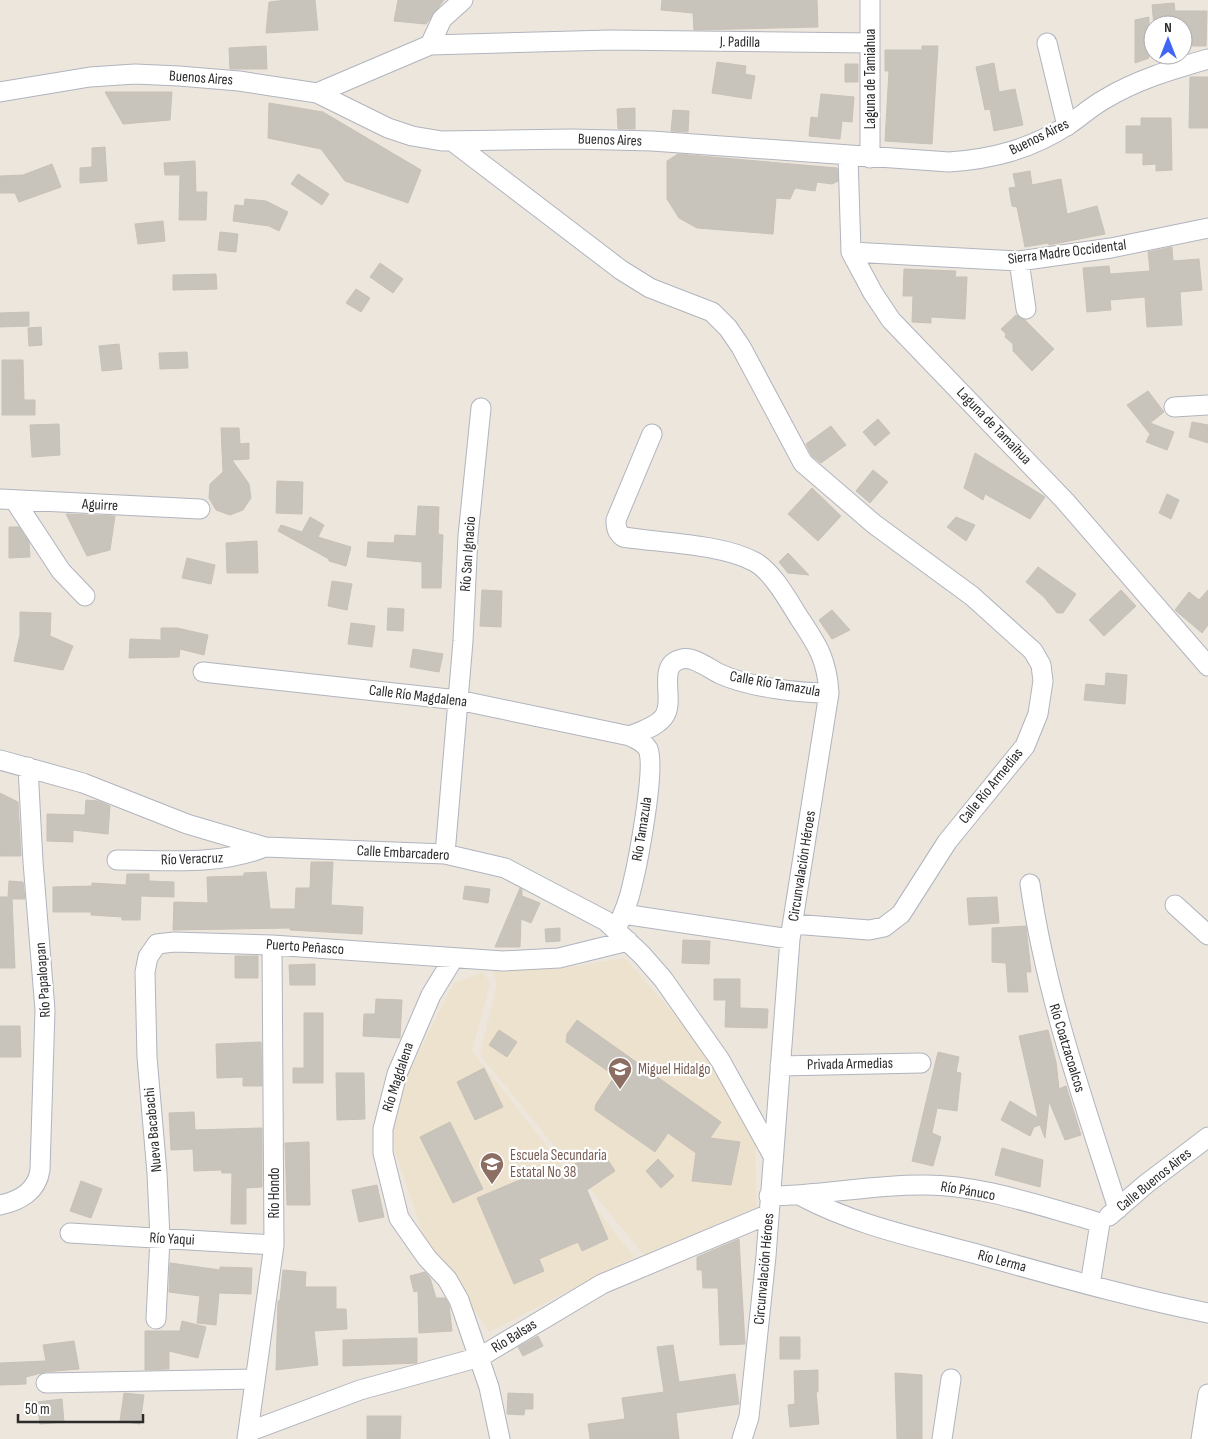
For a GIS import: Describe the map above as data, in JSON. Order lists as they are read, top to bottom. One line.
{"streets":{"street":["J. Padilla","Buenos Aires","Laguna de Tamiahua","Sierra Madre Occidental","Laguna de Tamaihua","Aguirre","Río San Ignacio","Calle Río Tamazula","Calle Río Magdalena","Calle Río Armedias","Río Tamazula","Calle Embarcadero","Río Veracruz","Circunvalación Héroes","Puerto Peñasco","Río Papaloapan","Río Coatzacoalcos","Privada Armedias","Río Magdalena","Nueva Bacabachi","Calle Buenos Aires","Río Pánuco","Río Hondo","Río Yaqui","Río Lerma","Río Balsas"]},"crossings":[["J. Padilla","Laguna de Tamiahua"],["Buenos Aires","Laguna de Tamiahua"],["Buenos Aires","Laguna de Tamaihua"],["Buenos Aires","Calle Río Armedias"],["Sierra Madre Occidental","Laguna de Tamaihua"],["Río San Ignacio","Calle Río Magdalena"],["Río San Ignacio","Calle Embarcadero"],["Calle Río Tamazula","Calle Río Magdalena"],["Calle Río Tamazula","Río Tamazula"],["Calle Río Tamazula","Circunvalación Héroes"],["Calle Río Magdalena","Río Tamazula"],["Calle Río Armedias","Río Tamazula"],["Calle Río Armedias","Calle Embarcadero"],["Calle Río Armedias","Circunvalación Héroes"],["Río Tamazula","Calle Embarcadero"],["Calle Embarcadero","Río Veracruz"],["Calle Embarcadero","Circunvalación Héroes"],["Calle Embarcadero","Río Papaloapan"],["Circunvalación Héroes","Privada Armedias"],["Circunvalación Héroes","Río Pánuco"],["Circunvalación Héroes","Río Balsas"],["Puerto Peñasco","Río Magdalena"],["Puerto Peñasco","Nueva Bacabachi"],["Puerto Peñasco","Río Hondo"],["Río Coatzacoalcos","Calle Buenos Aires"],["Río Magdalena","Río Balsas"],["Nueva Bacabachi","Río Yaqui"],["Calle Buenos Aires","Río Pánuco"],["Río Pánuco","Río Lerma"],["Río Pánuco","Río Balsas"],["Río Hondo","Río Yaqui"],["Río Hondo","Río Balsas"]],"places":{"school or university":["Miguel Hidalgo","Escuela Secundaria Estatal No 38"]},"scale_bar":"50 m","north":"top"}
